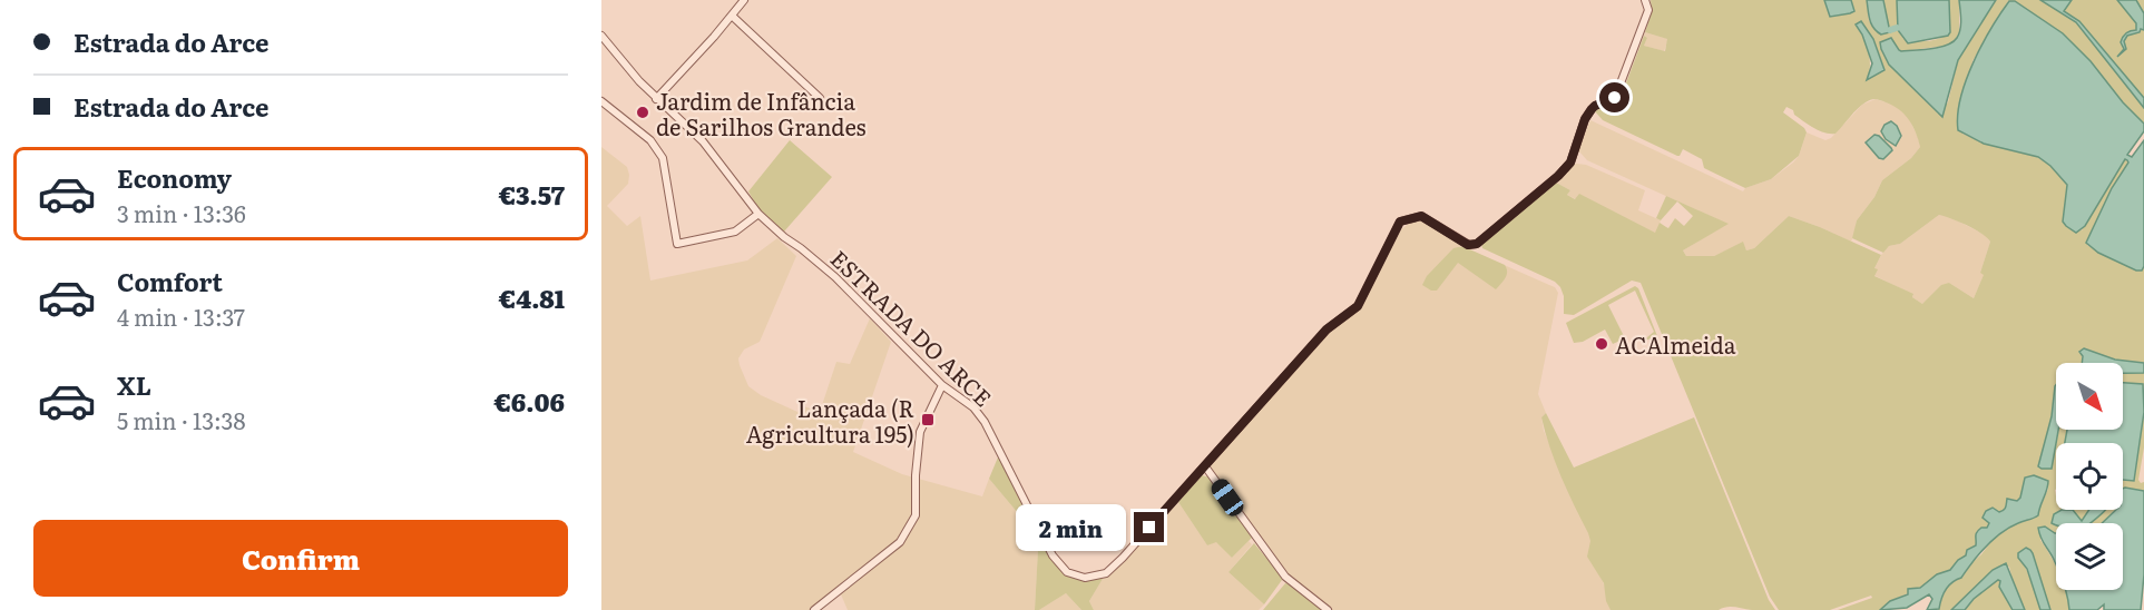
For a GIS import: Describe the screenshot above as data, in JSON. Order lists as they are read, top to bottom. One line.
{"streets":{"street":["ESTRADA DO ARCE"]},"places":{"other":["Jardim de Infância de Sarilhos Grandes","ACAlmeida"],"transit":["Lançada (R Agricultura 195)"]},"north":"bottom right","page":{"banner":["Estrada do Arce","Estrada do Arce"],"list":[{"name":"Economy","note":"3 min · 13:36","value":"€3.57"},{"name":"Comfort","note":"4 min · 13:37","value":"€4.81"},{"name":"XL","note":"5 min · 13:38","value":"€6.06"}],"bubble":"2 min","buttons":"Confirm"}}
